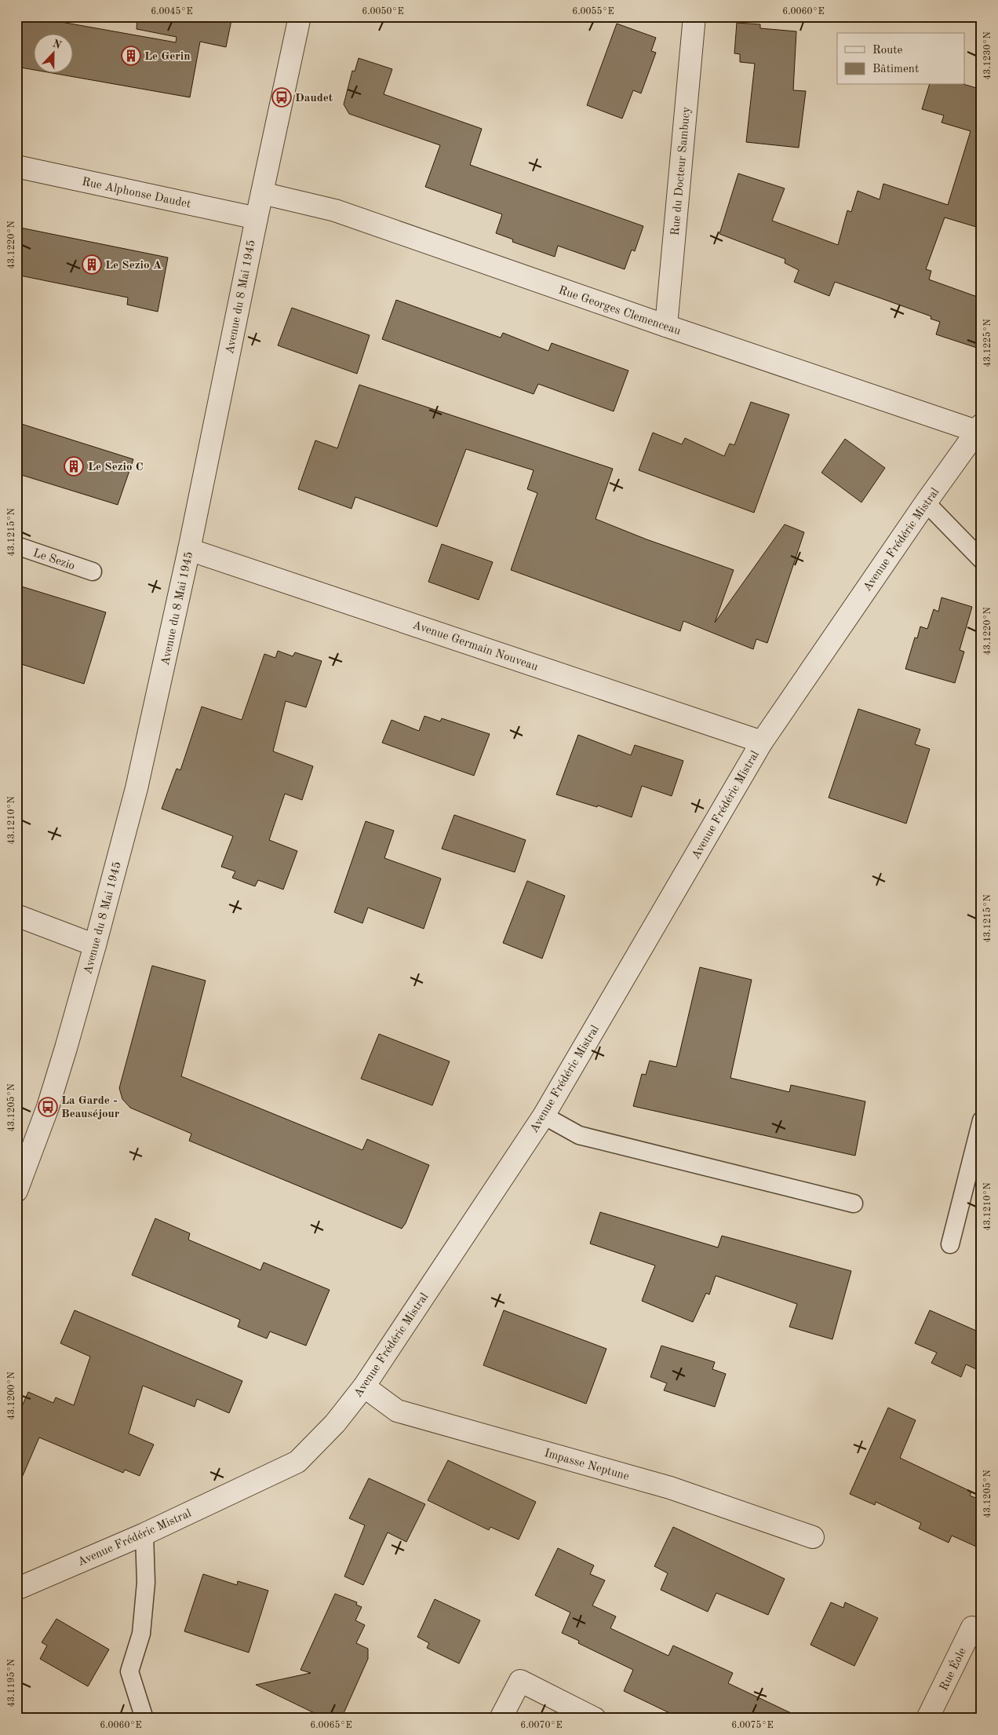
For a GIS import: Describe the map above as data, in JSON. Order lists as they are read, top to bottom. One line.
{"streets":{"street":["Rue du Docteur Sambucy","Rue Alphonse Daudet","Avenue du 8 Mai 1945","Rue Georges Clemenceau","Avenue Frédéric Mistral","Avenue Germain Nouveau","Impasse Neptune","Rue Éole"],"lane":["Le Sezio"]},"crossings":[["Rue du Docteur Sambucy","Rue Georges Clemenceau"],["Rue Alphonse Daudet","Avenue du 8 Mai 1945"],["Avenue du 8 Mai 1945","Rue Georges Clemenceau"],["Avenue du 8 Mai 1945","Avenue Germain Nouveau"],["Rue Georges Clemenceau","Avenue Frédéric Mistral"],["Avenue Frédéric Mistral","Avenue Germain Nouveau"],["Avenue Frédéric Mistral","Impasse Neptune"]],"places":{"building":["Le Gerin","Le Sezio A","Le Sezio C"],"bus stop":["Daudet","La Garde - Beauséjour"]},"legend":["Route","Bâtiment"],"north":"top","coordinates":["6.0045°E","6.0050°E","6.0055°E","6.0060°E","43.1230°N","43.1220°N","43.1225°N","43.1215°N","43.1210°N","43.1205°N","43.1200°N","43.1195°N","6.0065°E","6.0070°E","6.0075°E"]}
